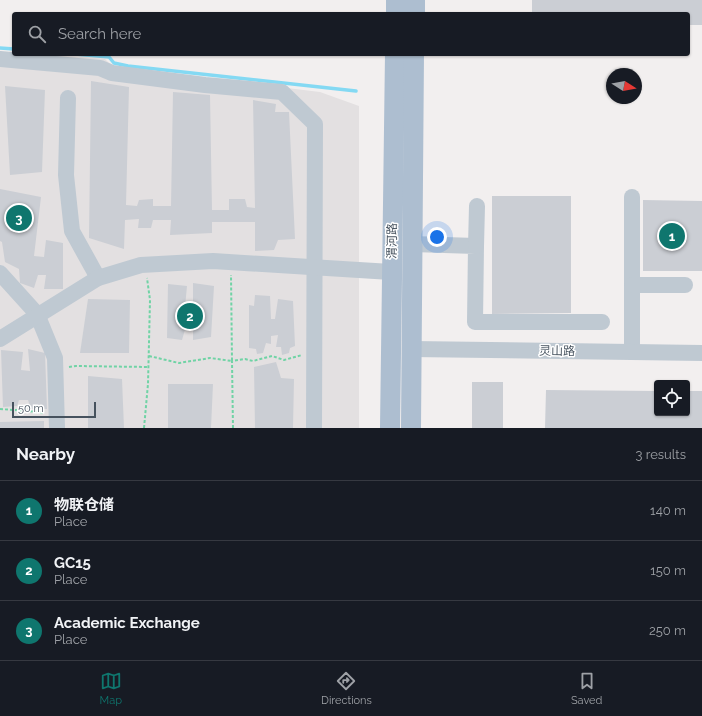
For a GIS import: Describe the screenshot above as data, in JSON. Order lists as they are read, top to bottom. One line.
{"streets":{"main road":["渭河路"],"street":["灵山路"]},"crossings":[["渭河路","灵山路"]],"scale_bar":"50 m","north":"right","page":{"search":"Search here","pins":["3","1","2"],"scale":"50 m","heading":["Nearby","3 results"],"list":[{"mark":"1","name":"物联仓储","note":"Place","value":"140 m"},{"mark":"2","name":"GC15","note":"Place","value":"150 m"},{"mark":"3","name":"Academic Exchange","note":"Place","value":"250 m"}],"nav":["Map","Directions","Saved"]}}
